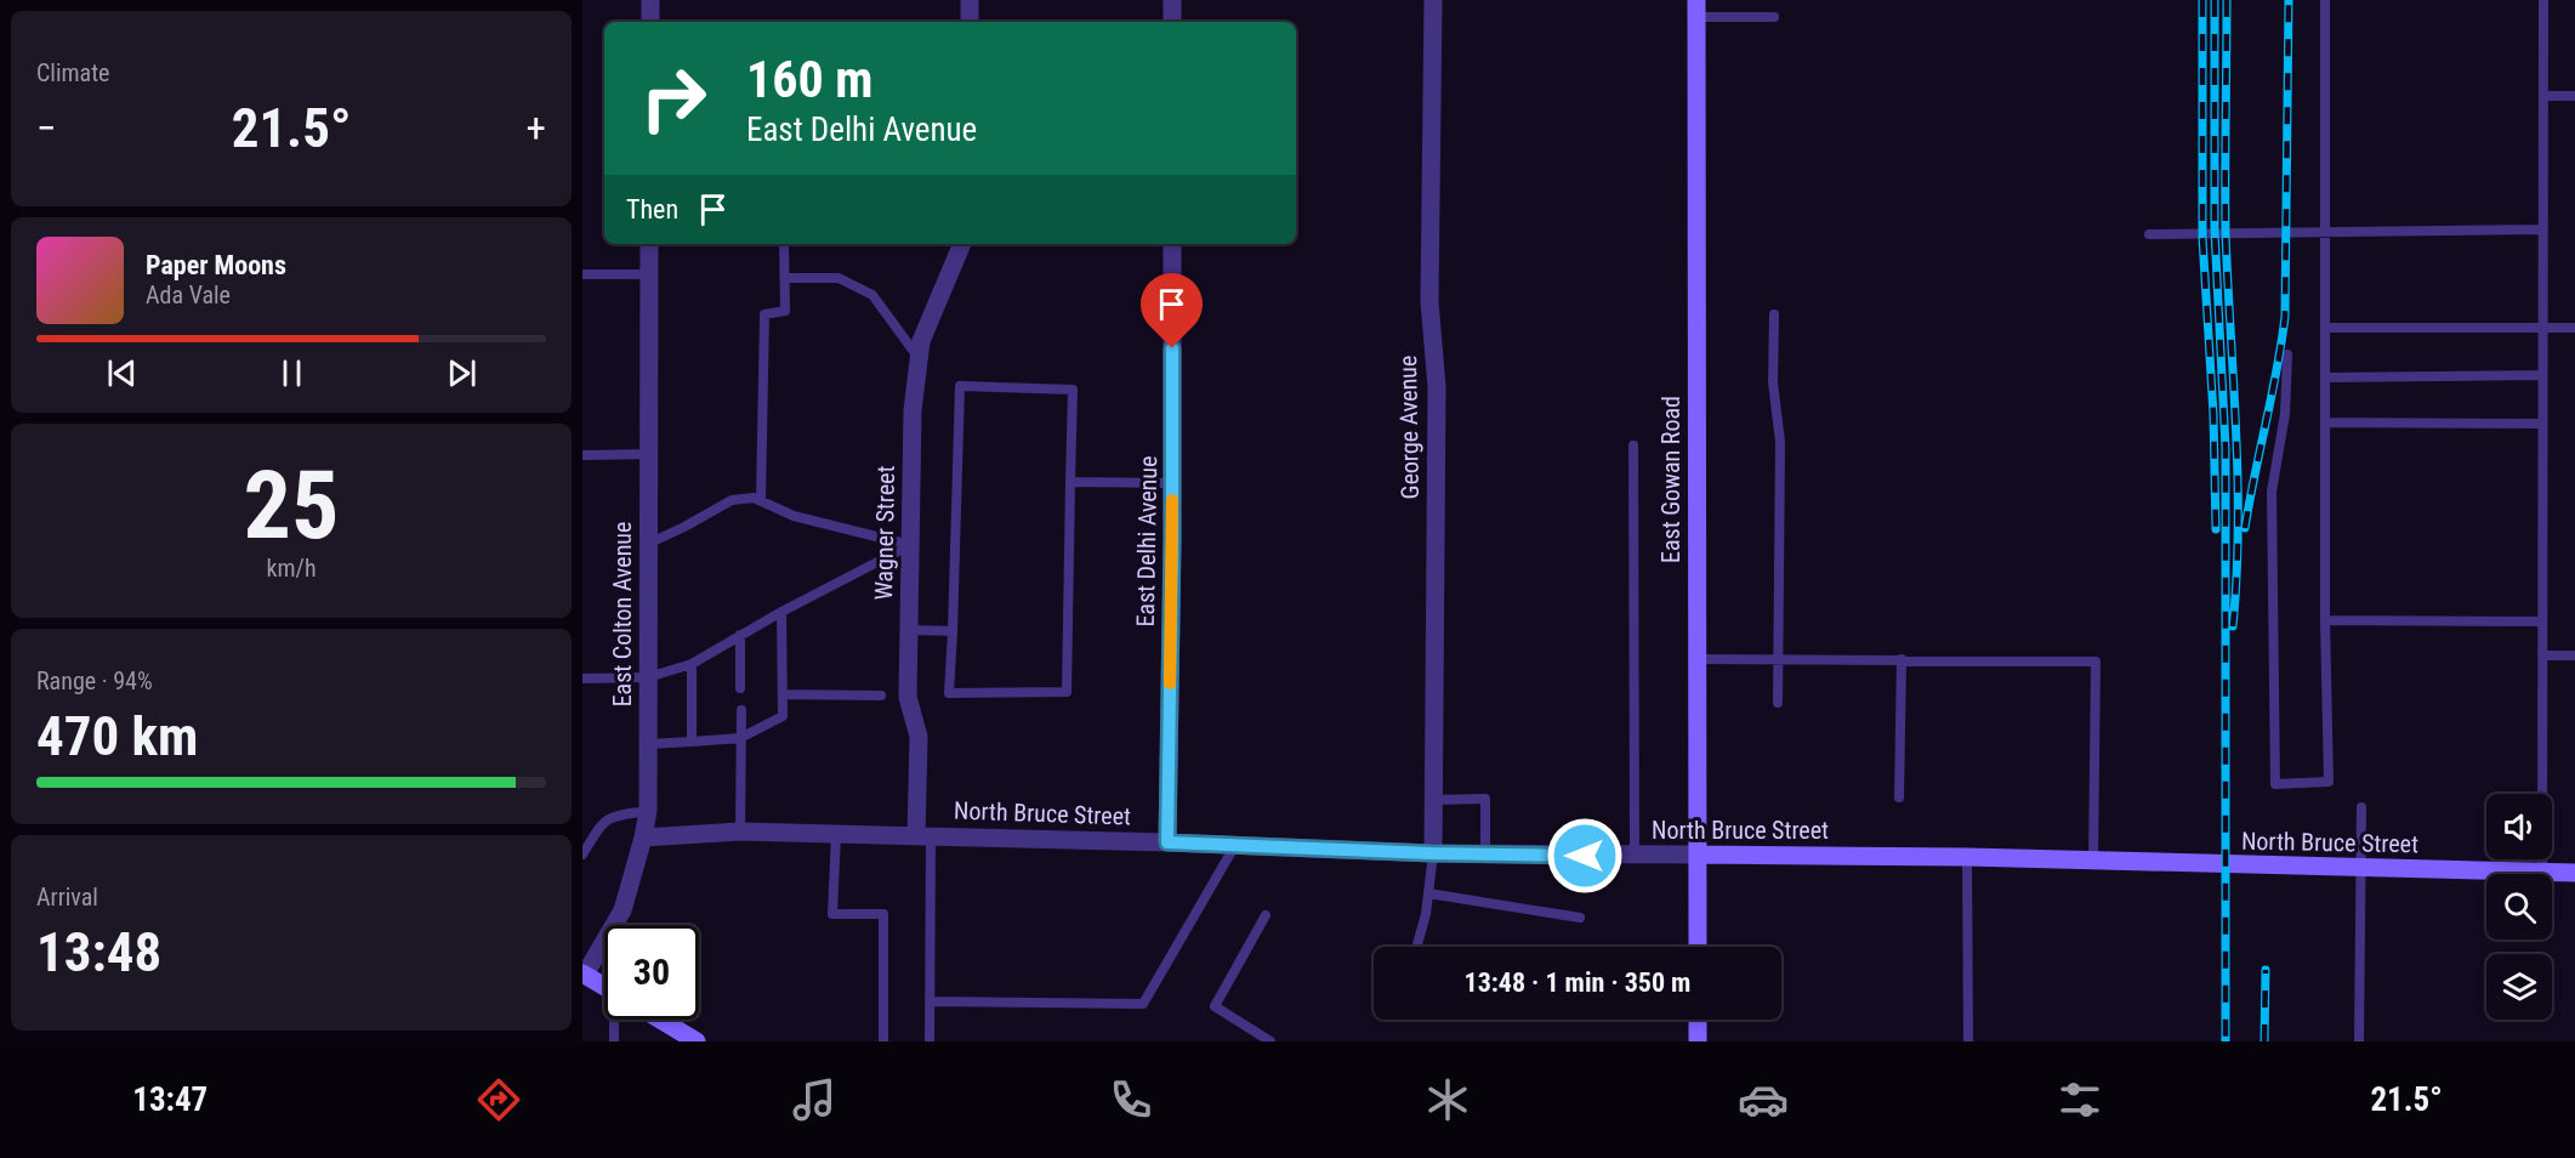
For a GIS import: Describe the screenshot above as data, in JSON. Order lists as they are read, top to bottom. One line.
{"streets":{"street":["George Avenue","East Gowan Road","Wagner Street","East Delhi Avenue","East Colton Avenue","North Bruce Street"]},"crossings":[["George Avenue","North Bruce Street"],["East Gowan Road","North Bruce Street"],["Wagner Street","North Bruce Street"],["East Delhi Avenue","North Bruce Street"],["East Colton Avenue","North Bruce Street"]],"page":{"tile":["Climate",["25","km/h"],["Range · 94%","470 km"],["Arrival","13:48"]],"turn":["160 m","East Delhi Avenue"],"heat":["−","21.5°","+"],"then":"Then","song":["Paper Moons","Ada Vale"],"limit":"30","trip":"13:48 · 1 min · 350 m","tabs":["13:47","21.5°"]}}
